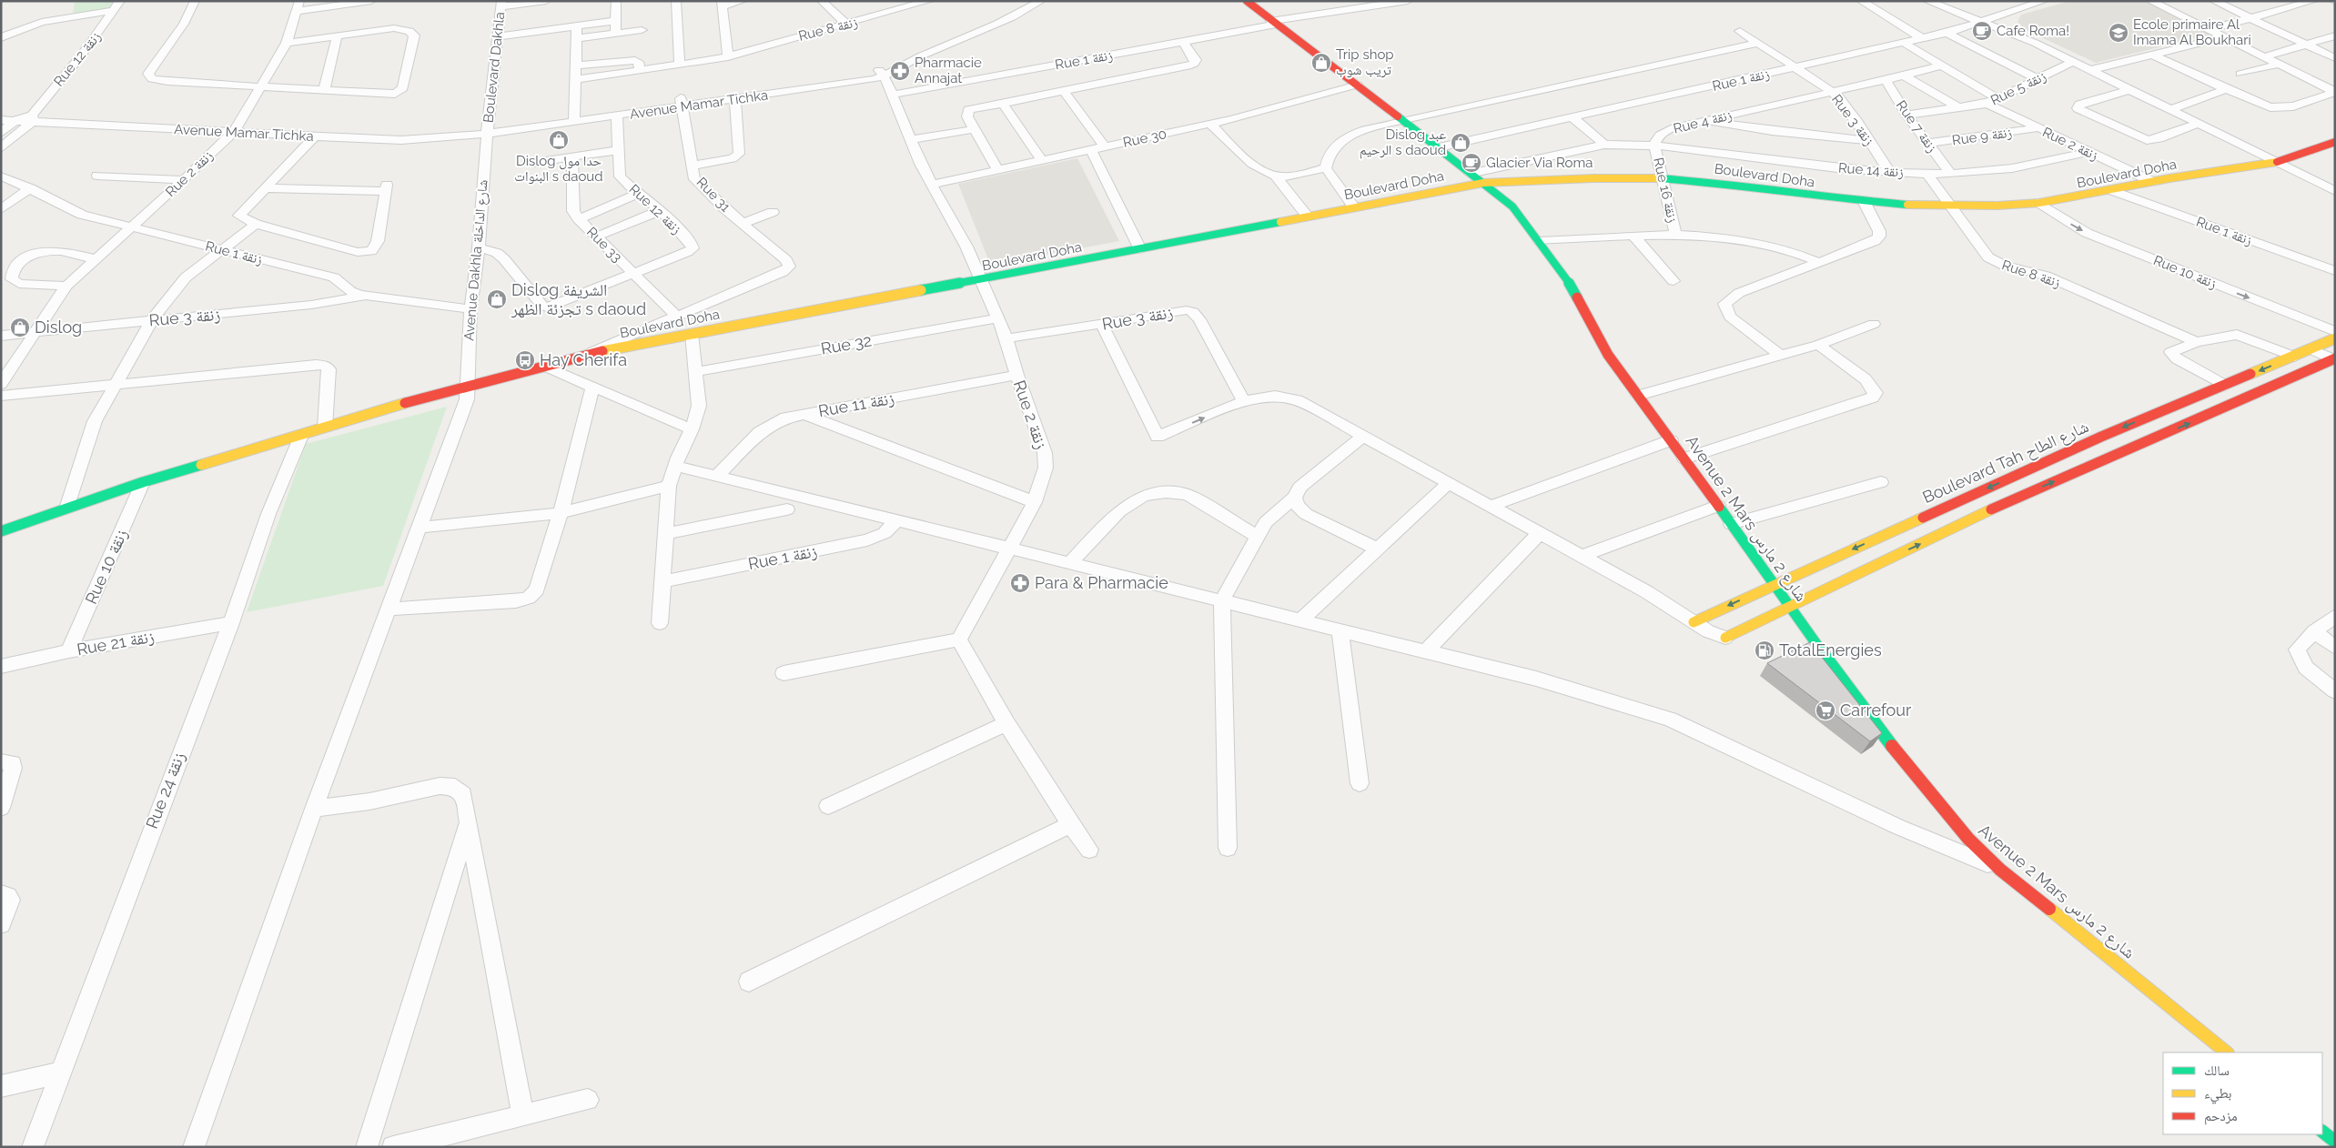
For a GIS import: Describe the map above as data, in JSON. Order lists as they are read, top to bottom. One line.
{"streets":{"street":["Rue 8 زنقة","Rue 12 زنقة","Rue 1 زنقة","Boulevard Dakhla","Rue 5 زنقة","Avenue Mamar Tichka","Rue 3 زنقة","Rue 4 زنقة","Rue 7 زنقة","Rue 9 زنقة","Rue 30","Rue 2 زنقة","Rue 14 زنقة","Boulevard Doha","Rue 16 زنقة","Rue 31","Rue 33","Avenue Dakhla شارع الداخلة","Rue 10 زنقة","Rue 32","Rue 11 زنقة","Boulevard Tah شارع الطاح","Avenue 2 Mars شارع 2 مارس","Rue 21 زنقة","Rue 24 زنقة"]},"crossings":[["Rue 8 زنقة","Rue 14 زنقة"],["Rue 8 زنقة","Boulevard Doha"],["Rue 12 زنقة","Avenue Mamar Tichka"],["Rue 12 زنقة","Rue 33"],["Rue 1 زنقة","Rue 3 زنقة"],["Rue 1 زنقة","Rue 2 زنقة"],["Rue 1 زنقة","Boulevard Doha"],["Rue 1 زنقة","Avenue Dakhla شارع الداخلة"],["Rue 1 زنقة","Avenue 2 Mars شارع 2 مارس"],["Boulevard Dakhla","Avenue Mamar Tichka"],["Boulevard Dakhla","Avenue Dakhla شارع الداخلة"],["Rue 5 زنقة","Rue 7 زنقة"],["Rue 5 زنقة","Rue 2 زنقة"],["Avenue Mamar Tichka","Rue 2 زنقة"],["Avenue Mamar Tichka","Rue 31"],["Avenue Mamar Tichka","Avenue Dakhla شارع الداخلة"],["Rue 3 زنقة","Rue 4 زنقة"],["Rue 3 زنقة","Rue 2 زنقة"],["Rue 3 زنقة","Rue 14 زنقة"],["Rue 4 زنقة","Rue 7 زنقة"],["Rue 4 زنقة","Rue 2 زنقة"],["Rue 4 زنقة","Rue 14 زنقة"],["Rue 4 زنقة","Rue 16 زنقة"],["Rue 4 زنقة","Avenue 2 Mars شارع 2 مارس"],["Rue 7 زنقة","Rue 9 زنقة"],["Rue 7 زنقة","Rue 14 زنقة"],["Rue 9 زنقة","Rue 2 زنقة"],["Rue 30","Avenue 2 Mars شارع 2 مارس"],["Rue 2 زنقة","Rue 14 زنقة"],["Rue 2 زنقة","Boulevard Doha"],["Rue 2 زنقة","Rue 32"],["Rue 2 زنقة","Rue 11 زنقة"],["Rue 14 زنقة","Rue 16 زنقة"],["Boulevard Doha","Rue 16 زنقة"],["Boulevard Doha","Avenue Dakhla شارع الداخلة"],["Boulevard Doha","Rue 10 زنقة"],["Boulevard Doha","Avenue 2 Mars شارع 2 مارس"],["Boulevard Doha","Rue 24 زنقة"],["Rue 31","Rue 33"],["Rue 10 زنقة","Rue 21 زنقة"],["Boulevard Tah شارع الطاح","Avenue 2 Mars شارع 2 مارس"],["Rue 21 زنقة","Rue 24 زنقة"]],"places":{"cafe":["Cafe Roma!","Glacier Via Roma"],"school or university":["Ecole primaire Al Imama Al Boukhari"],"shop":["Trip shop تريب شوب","Dislog حدا مول البنوات s daoud","Dislog عبد الرحيم s daoud","Dislog الشريفة تجزئة الظهر s daoud","Dislog"],"pharmacy":["Pharmacie Annajat","Para & Pharmacie"],"bus stop":["Hay Cherifa"],"fuel station":["TotalEnergies"],"supermarket":["Carrefour"]},"legend":["سالك","بطيء","مزدحم"]}
